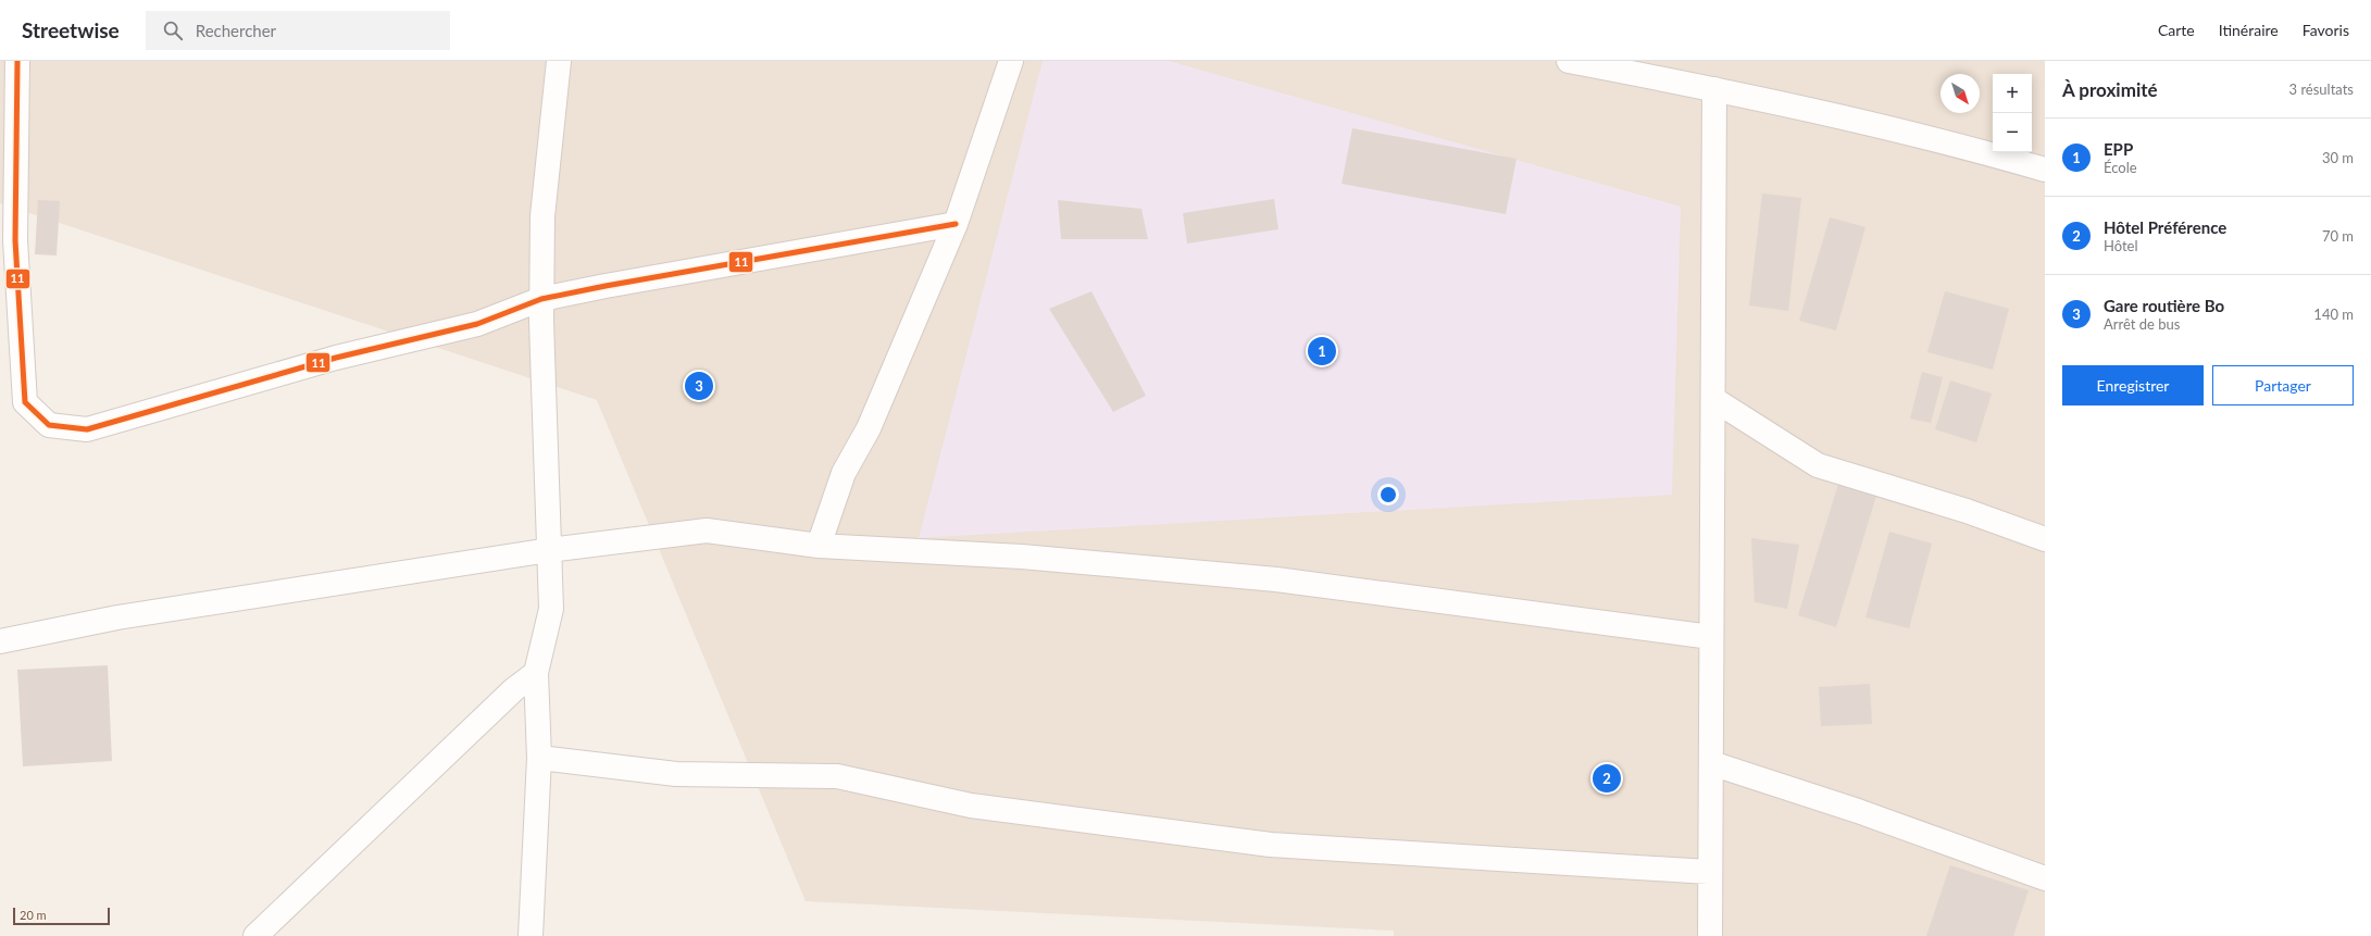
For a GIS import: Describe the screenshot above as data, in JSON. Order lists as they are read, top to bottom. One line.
{"lines":["transit line 11"],"scale_bar":"20 m","north":"bottom right","page":{"header":"Streetwise","search":"Rechercher","nav":["Carte","Itinéraire","Favoris"],"heading":["À proximité","3 résultats"],"map_buttons":["+","−"],"list":[{"mark":"1","name":"EPP","note":"École","value":"30 m"},{"mark":"2","name":"Hôtel Préférence","note":"Hôtel","value":"70 m"},{"mark":"3","name":"Gare routière Bo","note":"Arrêt de bus","value":"140 m"}],"pins":["1","3","2"],"buttons":["Enregistrer","Partager"],"scale":"20 m"}}
